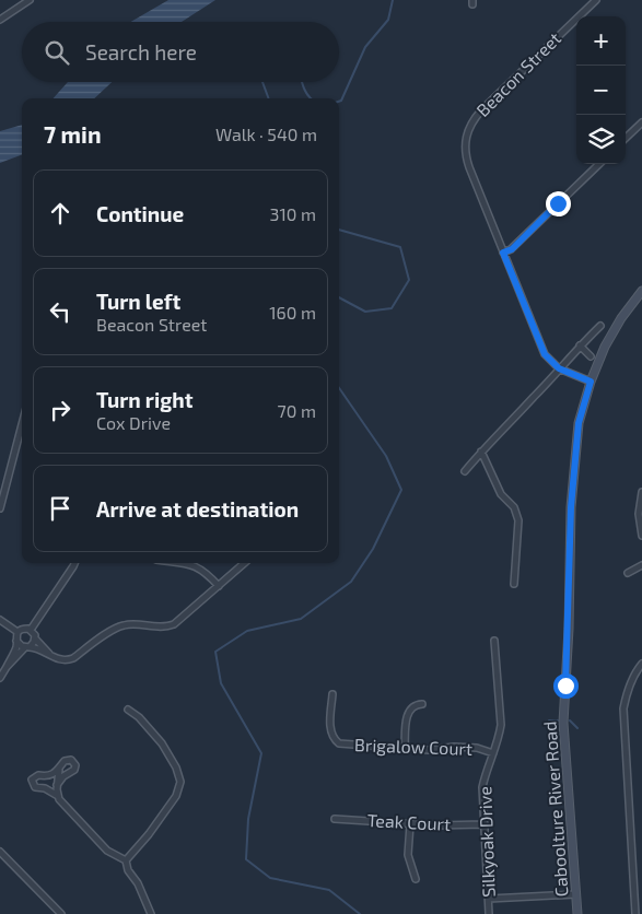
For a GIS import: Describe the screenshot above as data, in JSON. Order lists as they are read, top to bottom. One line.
{"streets":{"main road":["Caboolture River Road"],"street":["Beacon Street","Brigalow Court","Teak Court","Silkyoak Drive"]},"crossings":[["Beacon Street","Caboolture River Road"],["Brigalow Court","Silkyoak Drive"],["Teak Court","Silkyoak Drive"]],"page":{"map_buttons":["+","−"],"search":"Search here","heading":["7 min","Walk · 540 m"],"list":[["Continue","310 m"],["Turn left","Beacon Street","160 m"],["Turn right","Cox Drive","70 m"],"Arrive at destination"]}}
